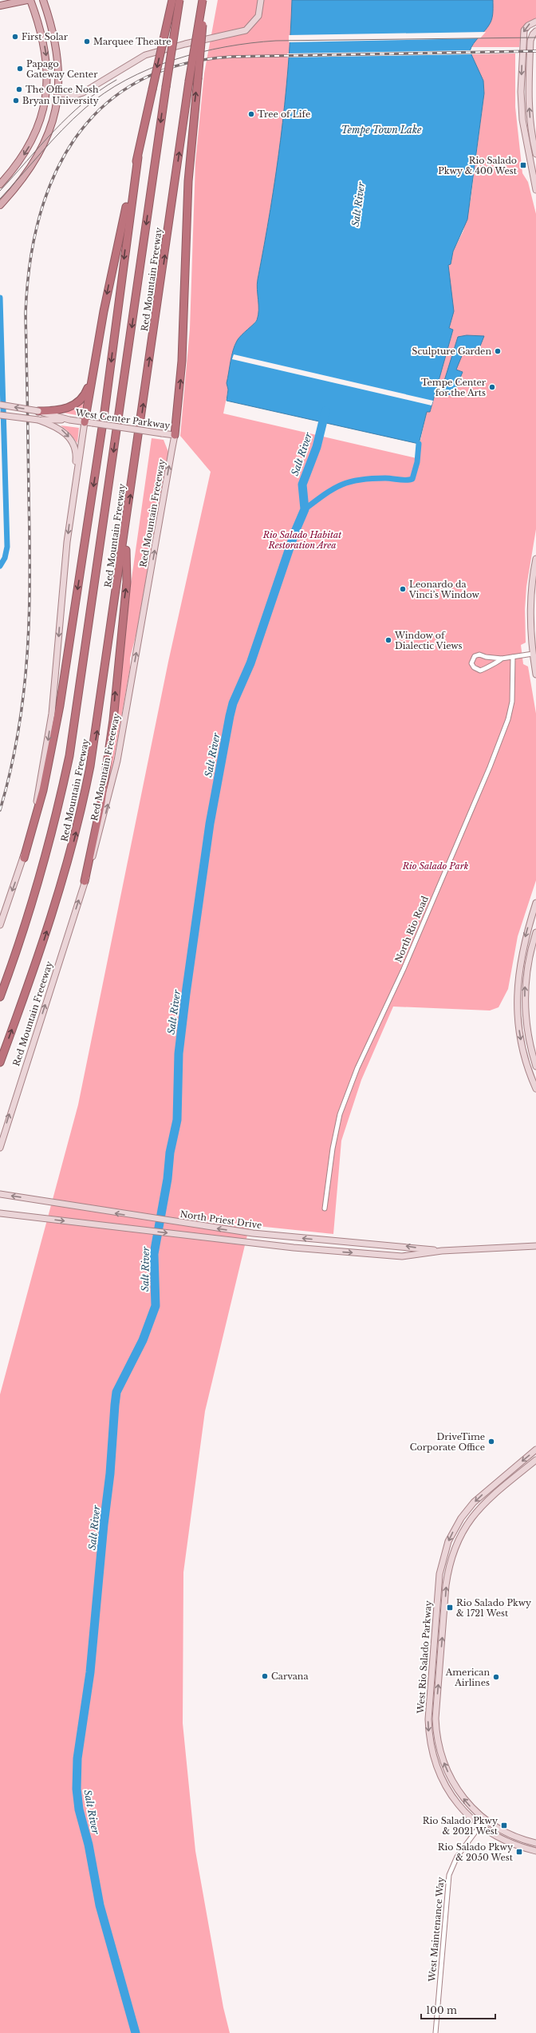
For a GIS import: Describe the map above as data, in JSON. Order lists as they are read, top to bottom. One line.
{"streets":{"highway":["Red Mountain Freeway"],"main road":["West Center Parkway","Red Mountain Freeeway","North Priest Drive","West Rio Salado Parkway"],"street":["North Rio Road","West Maintenance Way"]},"crossings":[["West Center Parkway","Red Mountain Freeeway"],["West Rio Salado Parkway","West Maintenance Way"]],"one_way":["Red Mountain Freeeway"],"water":["Tempe Town Lake","Salt River"],"parks":["Rio Salado Habitat Restoration Area","Rio Salado Park"],"places":{"other":["First Solar","Marquee Theatre","Papago Gateway Center","The Office Nosh","Bryan University","Tree of Life","Sculpture Garden","Tempe Center for the Arts","Leonardo da Vinci’s Window","Window of Dialectic Views","DriveTime Corporate Office","Carvana","American Airlines"],"transit":["Rio Salado Pkwy & 400 West","Rio Salado Pkwy & 1721 West","Rio Salado Pkwy & 2021 West","Rio Salado Pkwy & 2050 West"]},"scale_bar":"100 m"}
